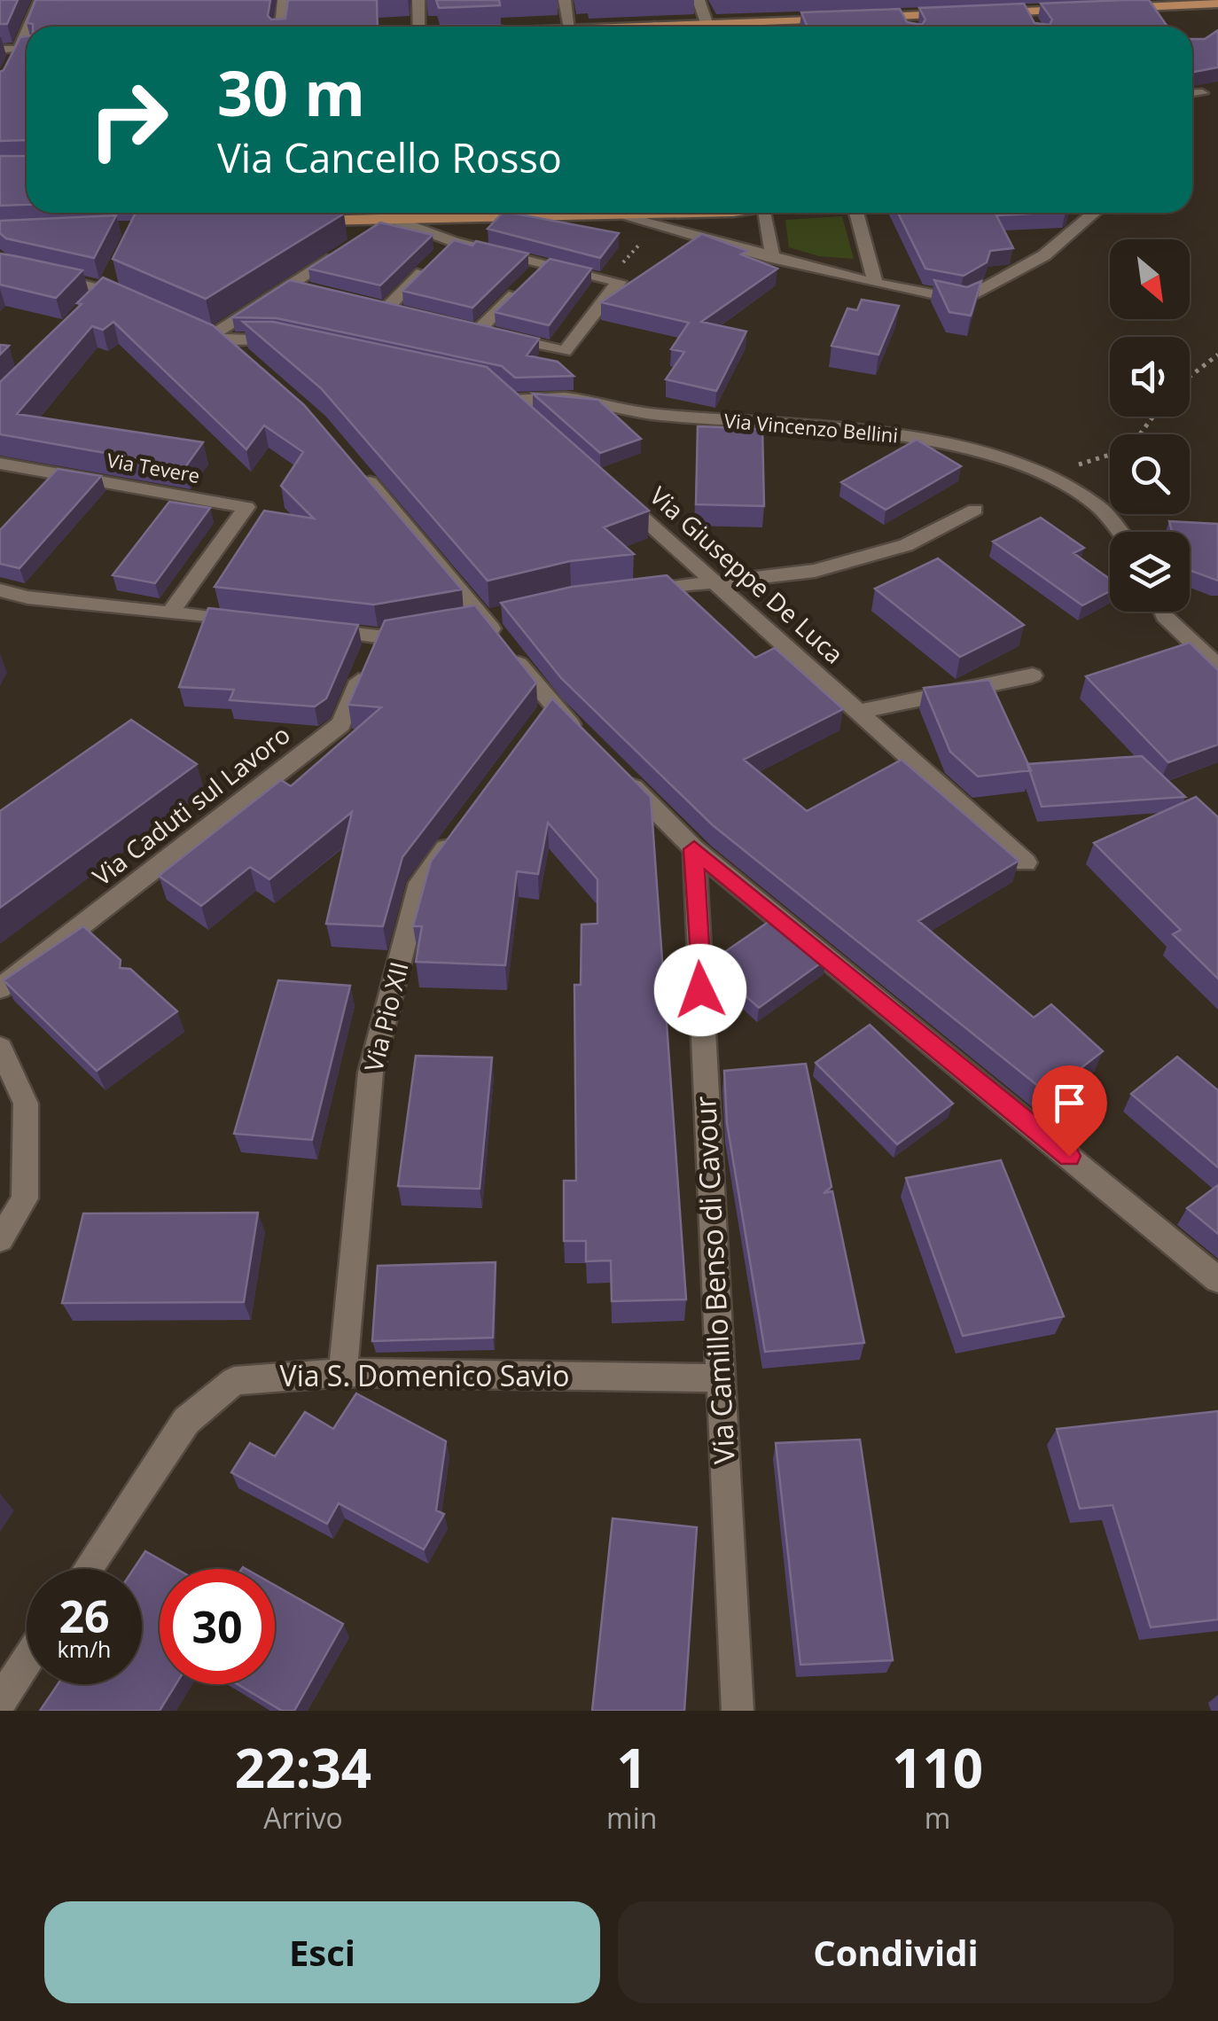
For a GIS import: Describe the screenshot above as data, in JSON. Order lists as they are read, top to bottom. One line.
{"streets":{"street":["Via Vincenzo Bellini","Via Tevere","Via Giuseppe De Luca","Via Caduti sul Lavoro","Via Pio XII","Via Camillo Benso di Cavour","Via S. Domenico Savio"]},"crossings":[["Via Pio XII","Via S. Domenico Savio"],["Via Camillo Benso di Cavour","Via S. Domenico Savio"]],"north":"bottom right","page":{"turn":["30 m","Via Cancello Rosso"],"speed":"26 km/h","limit":"30","eta":["22:34","Arrivo","1","min","110","m"],"buttons":["Esci","Condividi"]}}
